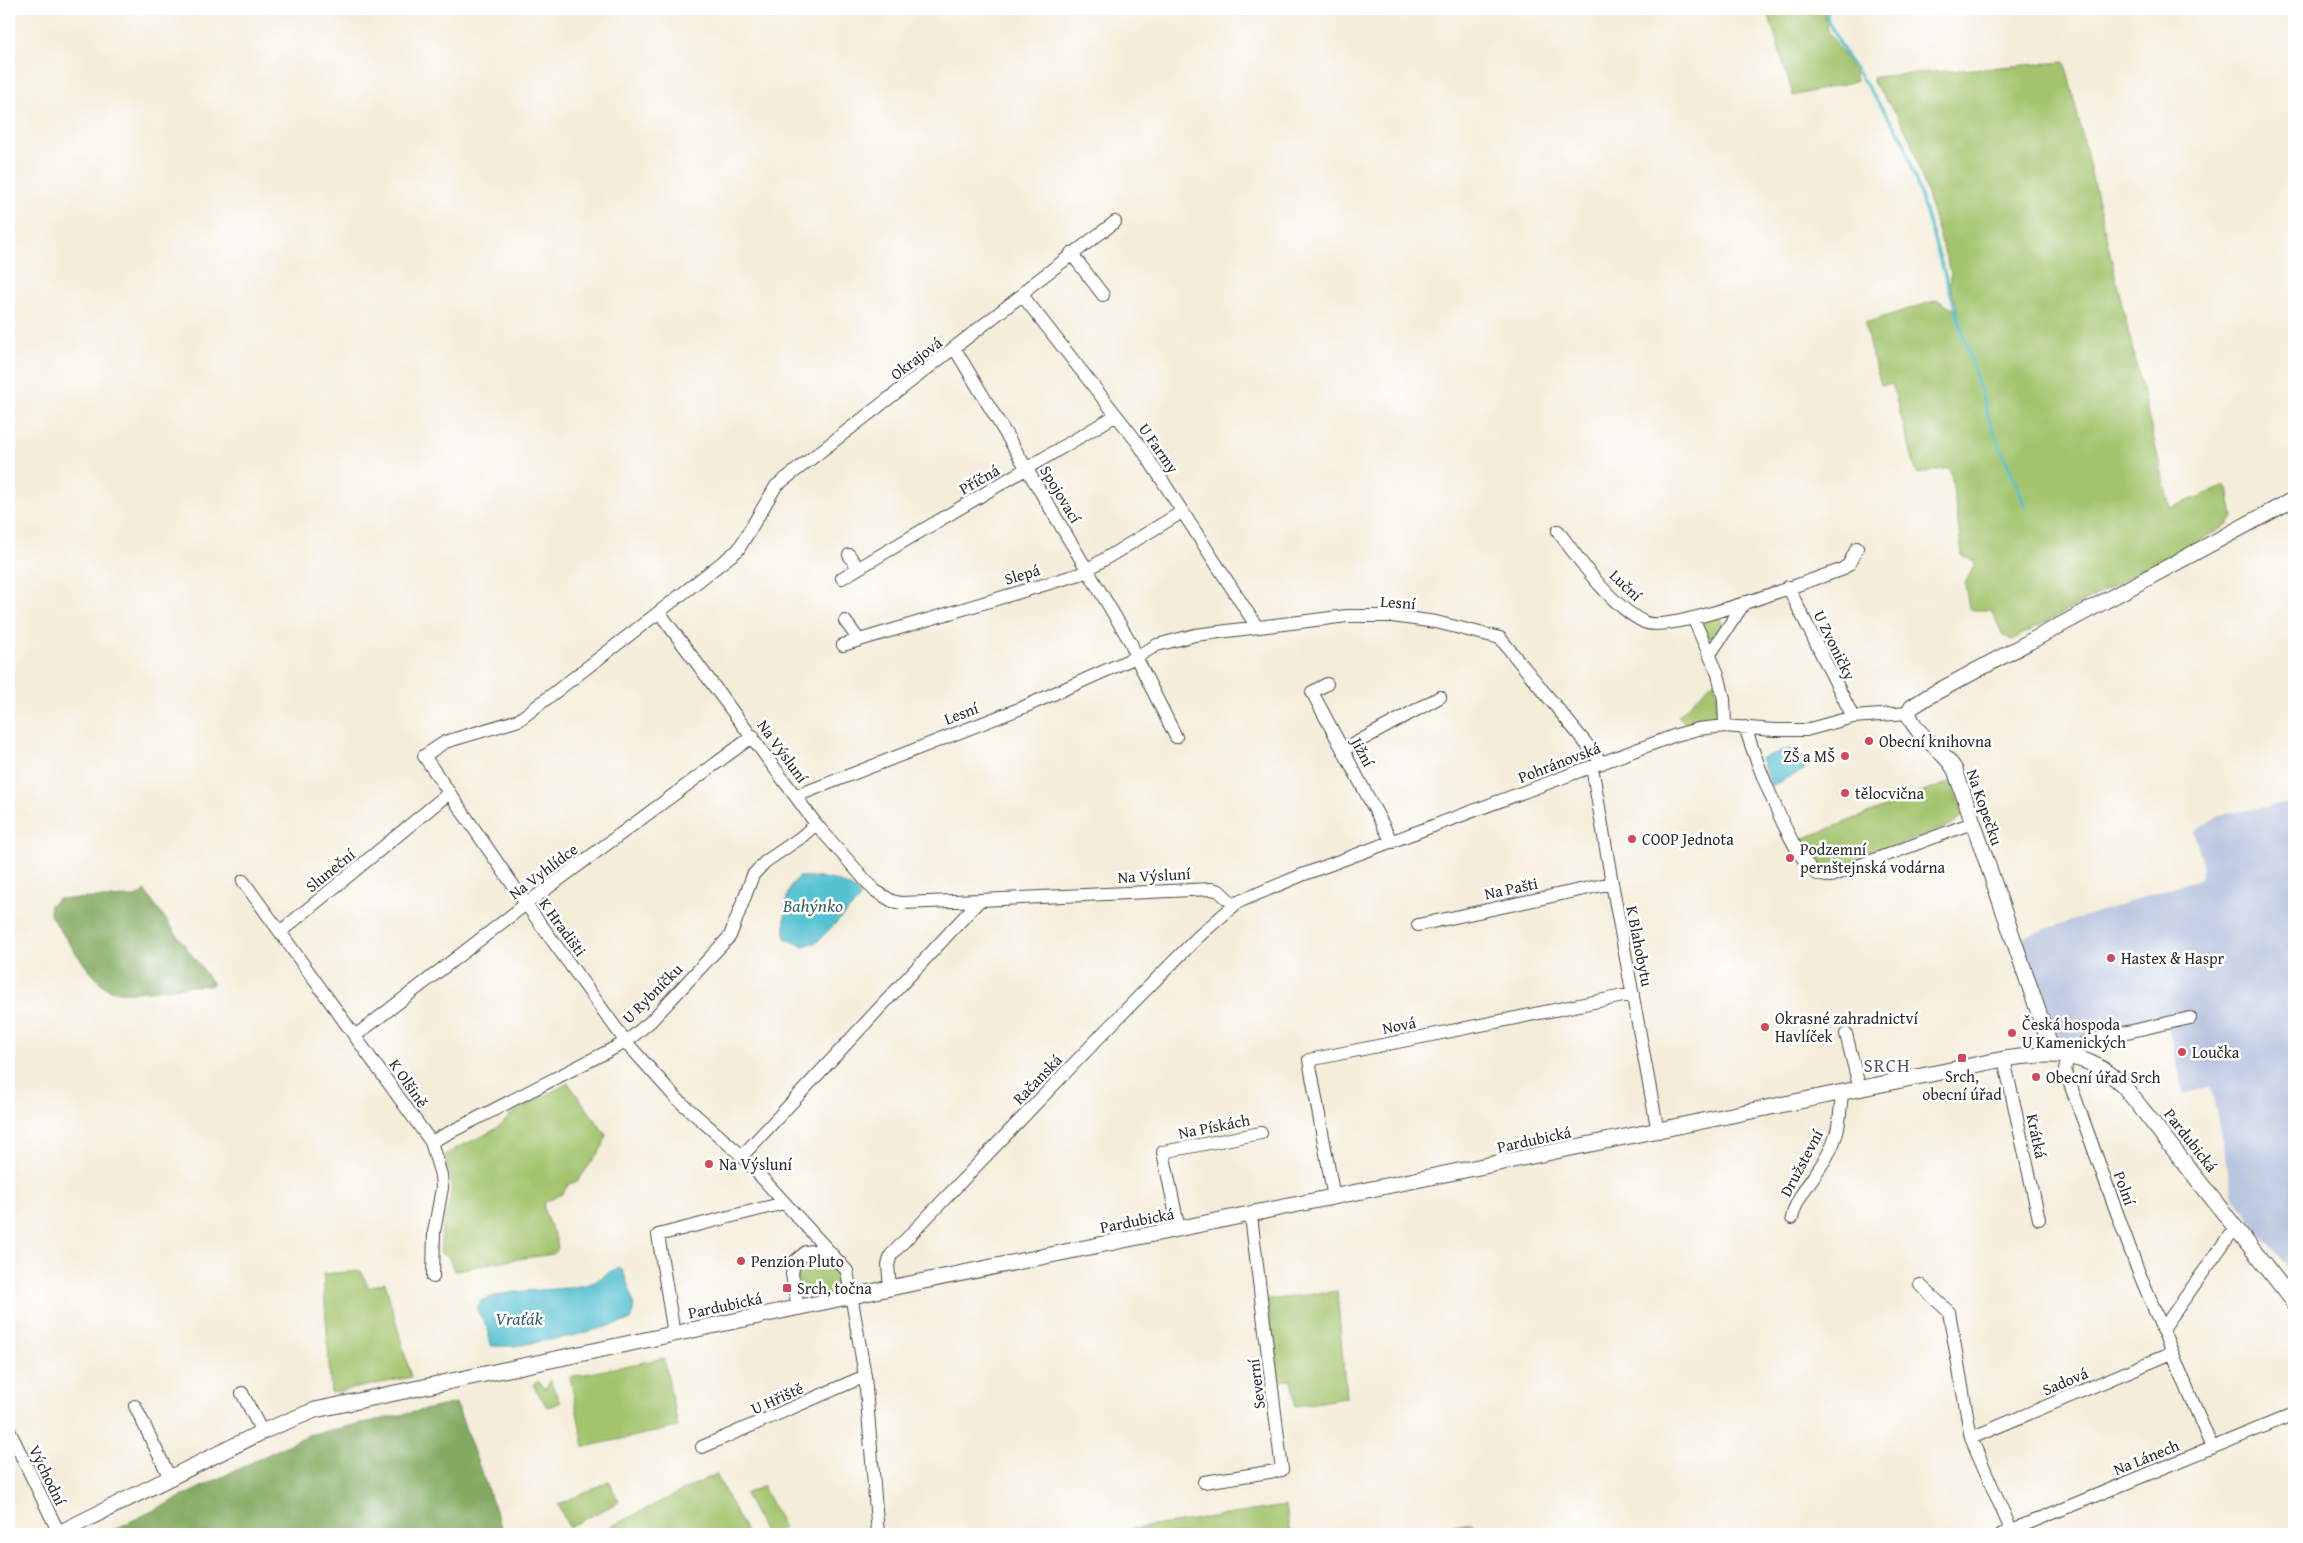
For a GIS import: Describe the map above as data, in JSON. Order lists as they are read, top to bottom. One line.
{"streets":{"street":["Okrajová","U Farmy","Příčná","Spojovací","Slepá","Luční","Lesní","U Zvoničky","Na Výsluní","Jižní","Pohránovská","Na Kopečku","Sluneční","Na Vyhlídce","Na Pašti","K Hradišti","K Blahobytu","U Rybníčku","Nová","Račanská","K Olšině","Na Pískách","Krátká","Pardubická","Družstevní","Polní","Sadová","Severní","U Hřiště","Na Lánech","Východní"]},"crossings":[["Okrajová","U Farmy"],["Okrajová","Spojovací"],["Okrajová","Na Výsluní"],["Okrajová","K Hradišti"],["U Farmy","Příčná"],["U Farmy","Slepá"],["U Farmy","Lesní"],["Příčná","Spojovací"],["Spojovací","Slepá"],["Spojovací","Lesní"],["Lesní","Na Výsluní"],["Lesní","Pohránovská"],["Lesní","K Blahobytu"],["U Zvoničky","Pohránovská"],["Na Výsluní","Pohránovská"],["Na Výsluní","Na Vyhlídce"],["Na Výsluní","K Hradišti"],["Na Výsluní","U Rybníčku"],["Na Výsluní","Račanská"],["Jižní","Pohránovská"],["Pohránovská","Na Kopečku"],["Pohránovská","K Blahobytu"],["Pohránovská","Račanská"],["Na Kopečku","Pardubická"],["Na Kopečku","Polní"],["Sluneční","K Hradišti"],["Sluneční","K Olšině"],["Na Vyhlídce","K Hradišti"],["Na Vyhlídce","K Olšině"],["Na Pašti","K Blahobytu"],["K Hradišti","U Rybníčku"],["K Blahobytu","Nová"],["K Blahobytu","Pardubická"],["U Rybníčku","K Olšině"],["Nová","Pardubická"],["Račanská","Pardubická"],["Na Pískách","Pardubická"],["Krátká","Pardubická"],["Pardubická","Družstevní"],["Pardubická","Polní"],["Pardubická","Severní"],["Pardubická","Východní"],["Polní","Sadová"],["Polní","Na Lánech"]],"districts":["SRCH"],"water":["Bahýnko","Vraťák"],"places":{"other":["Obecní knihovna","ZŠ a MŠ","tělocvična","COOP Jednota","Podzemní pernštejnská vodárna","Hastex & Haspr","Okrasné zahradnictví Havlíček","Česká hospoda U Kamenických","Loučka","Obecní úřad Srch","Na Výsluní","Penzion Pluto"],"transit":["Srch, obecní úřad","Srch, točna"]}}
